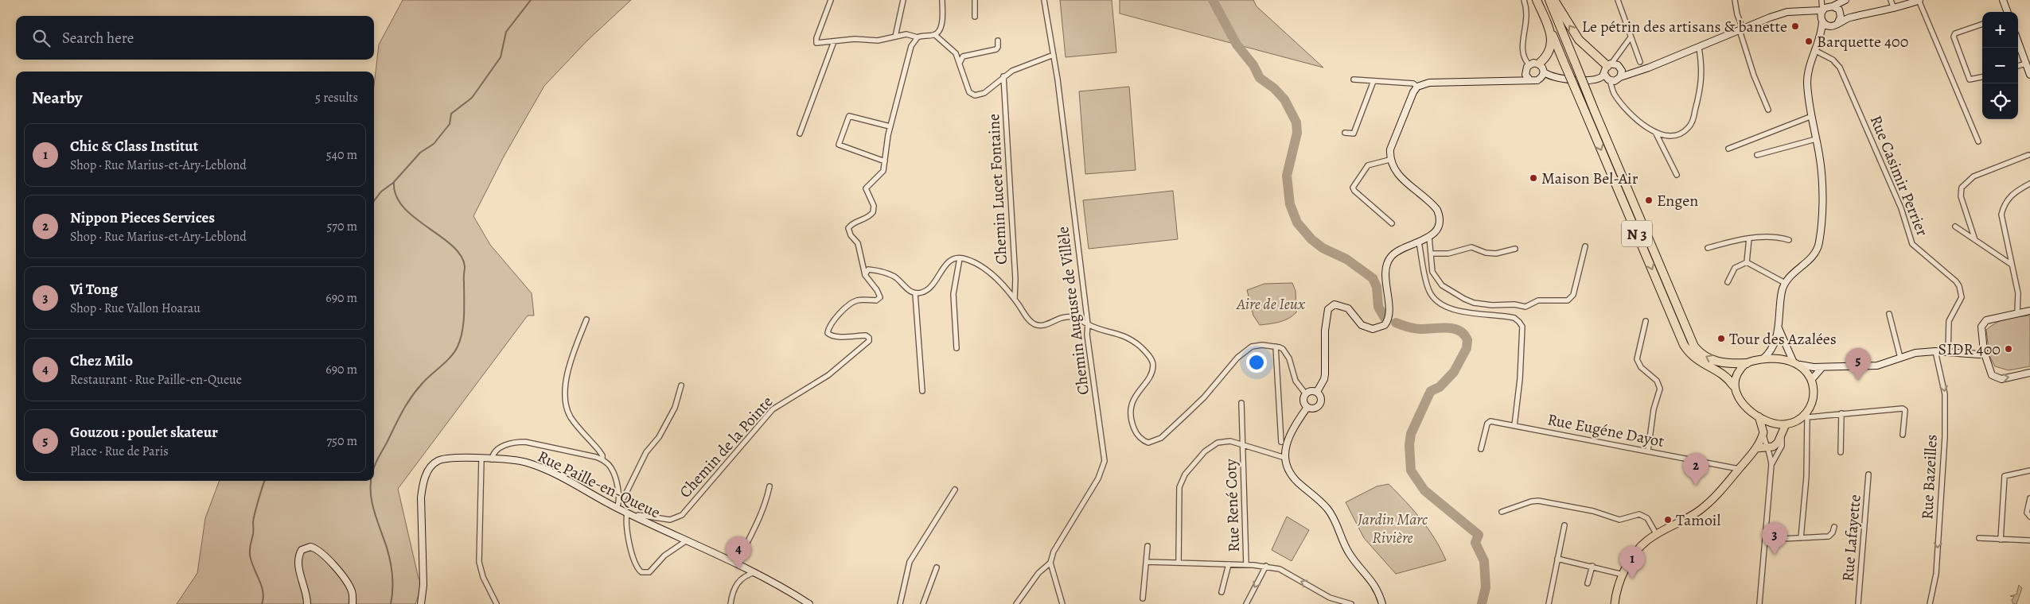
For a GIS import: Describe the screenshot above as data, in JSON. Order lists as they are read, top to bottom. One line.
{"streets":{"highway":["N 3"],"main road":["Rue Paille-en-Queue"],"street":["Rue Casimir Perrier","Chemin Lucet Fontaine","Chemin Auguste de Villèle","Rue Eugéne Dayot","Chemin de la Pointe","Rue Bazeilles","Rue René Coty","Rue Lafayette"]},"crossings":[["Chemin de la Pointe","Rue Paille-en-Queue"]],"one_way":["Rue Bazeilles"],"parks":["Aire de Ieux","Jardin Marc Rivière"],"places":["Le pétrin des artisans & banette","Barquette 400","Maison Bel-Air","Engen","Tour des Azalées","SIDR 400","Tamoil"],"page":{"map_buttons":["+","−"],"search":"Search here","heading":["Nearby","5 results"],"list":[{"mark":"1","name":"Chic & Class Institut","note":"Shop · Rue Marius-et-Ary-Leblond","value":"540 m"},{"mark":"2","name":"Nippon Pieces Services","note":"Shop · Rue Marius-et-Ary-Leblond","value":"570 m"},{"mark":"3","name":"Vi Tong","note":"Shop · Rue Vallon Hoarau","value":"690 m"},{"mark":"4","name":"Chez Milo","note":"Restaurant · Rue Paille-en-Queue","value":"690 m"},{"mark":"5","name":"Gouzou : poulet skateur","note":"Place · Rue de Paris","value":"750 m"}],"pins":["5","2","3","4","1"]}}
